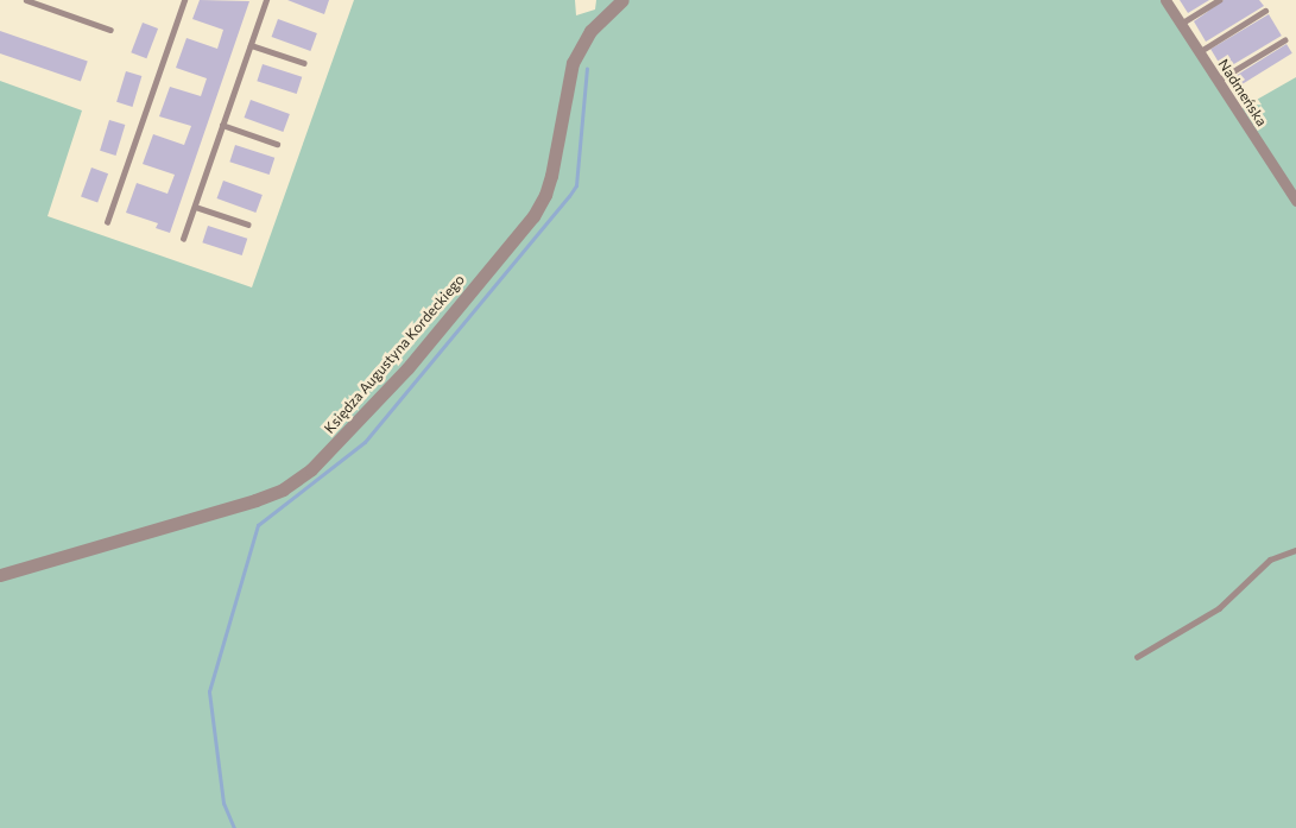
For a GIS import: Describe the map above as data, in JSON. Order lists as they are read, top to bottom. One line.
{"streets":{"street":["Nadmeńska","Księdza Augustyna Kordeckiego"]}}
